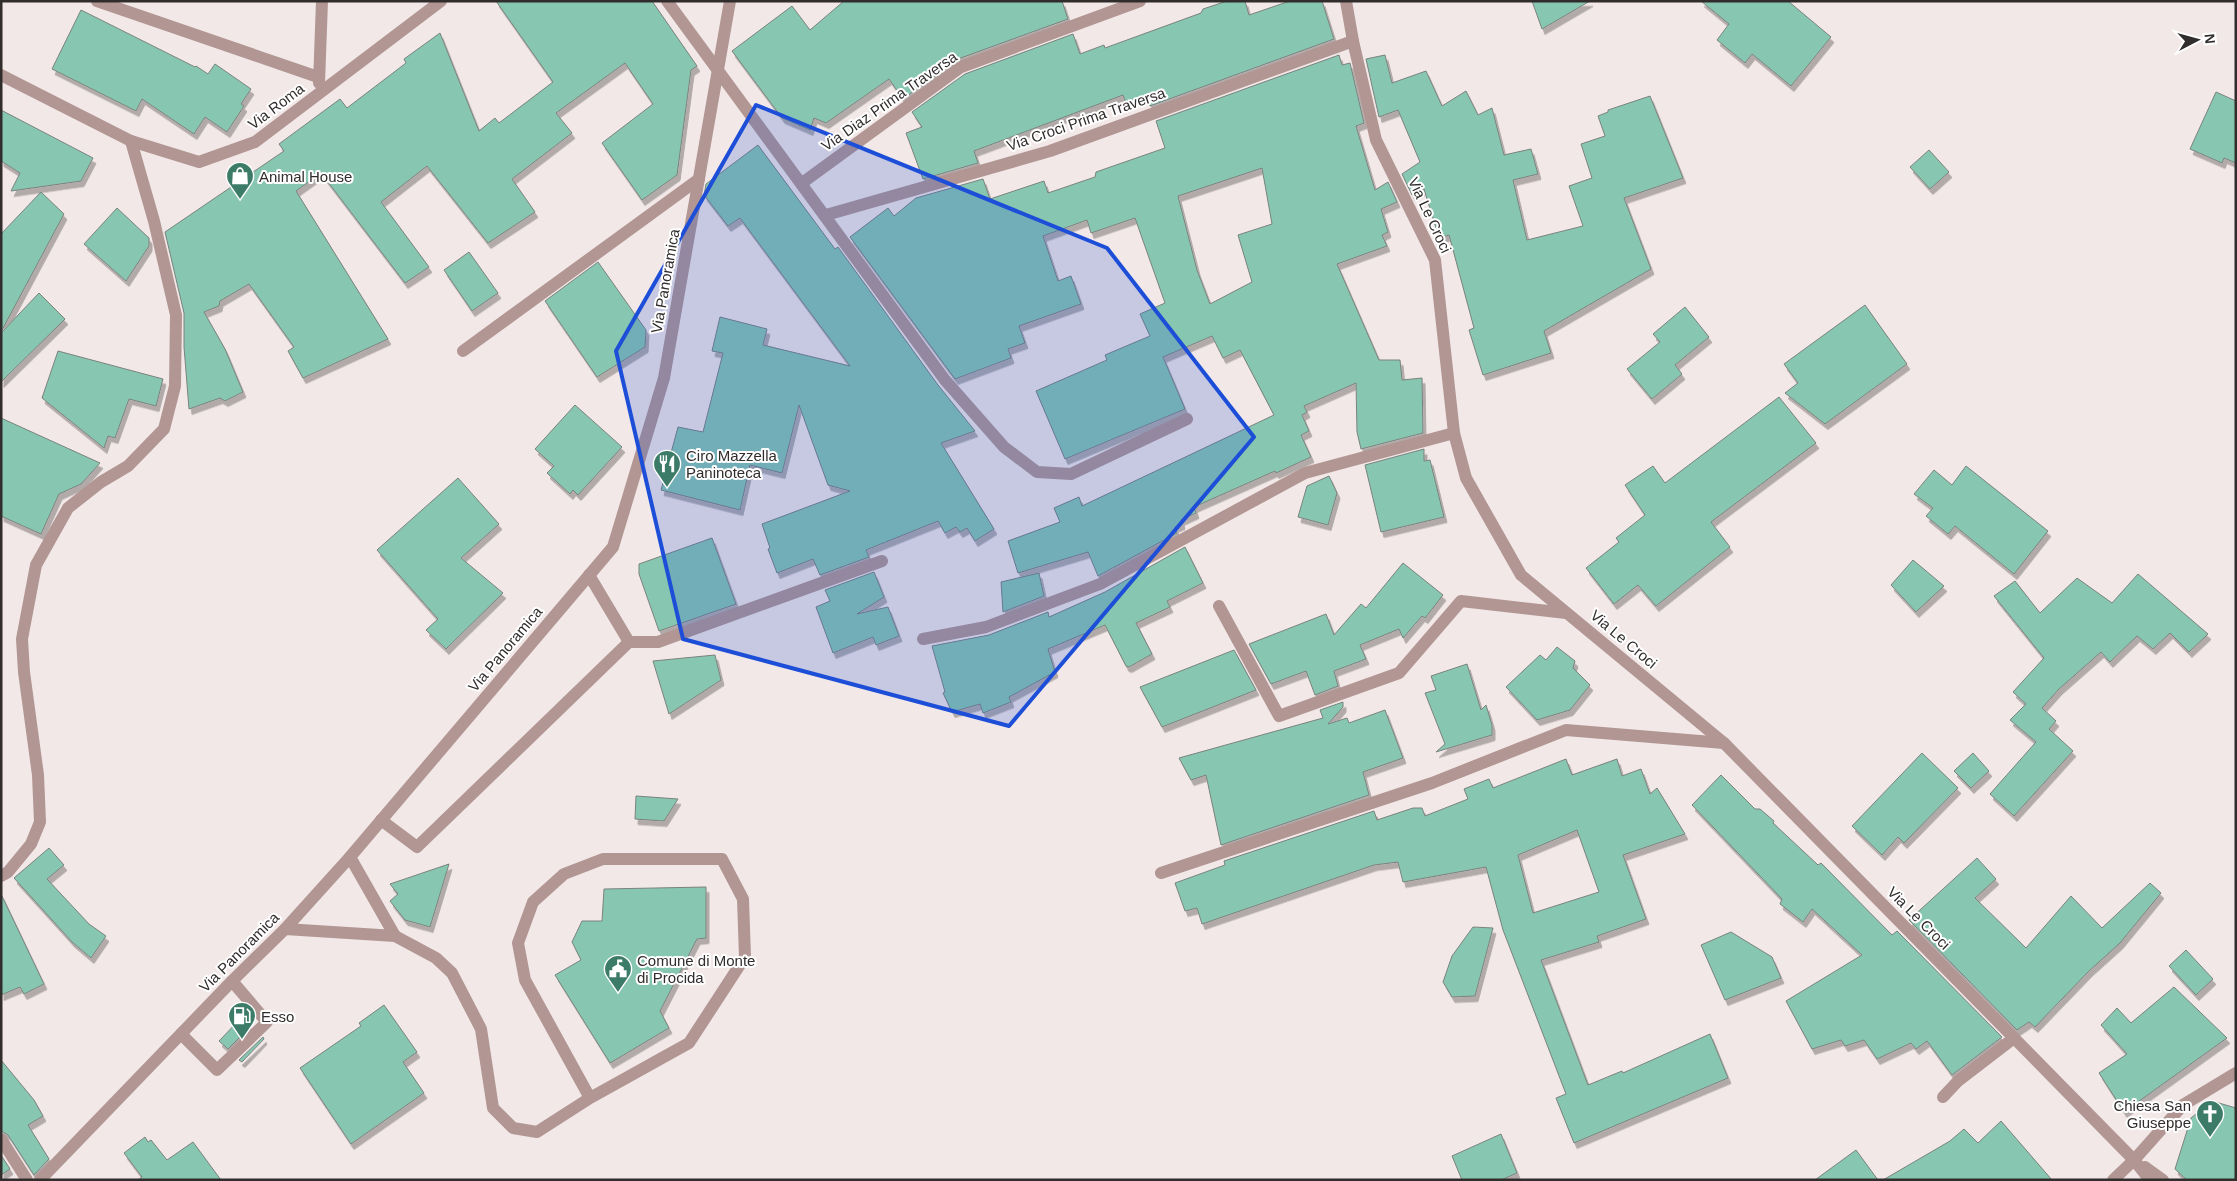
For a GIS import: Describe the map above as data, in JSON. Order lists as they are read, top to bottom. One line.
{"streets":{"street":["Via Diaz Prima Traversa","Via Roma","Via Croci Prima Traversa","Via Le Croci","Via Panoramica"]},"crossings":[["Via Croci Prima Traversa","Via Le Croci"]],"places":{"shop":["Animal House"],"restaurant":["Ciro Mazzella Paninoteca"],"public building":["Comune di Monte di Procida"],"fuel station":["Esso"],"church":["Chiesa San Giuseppe"]},"north":"right"}
